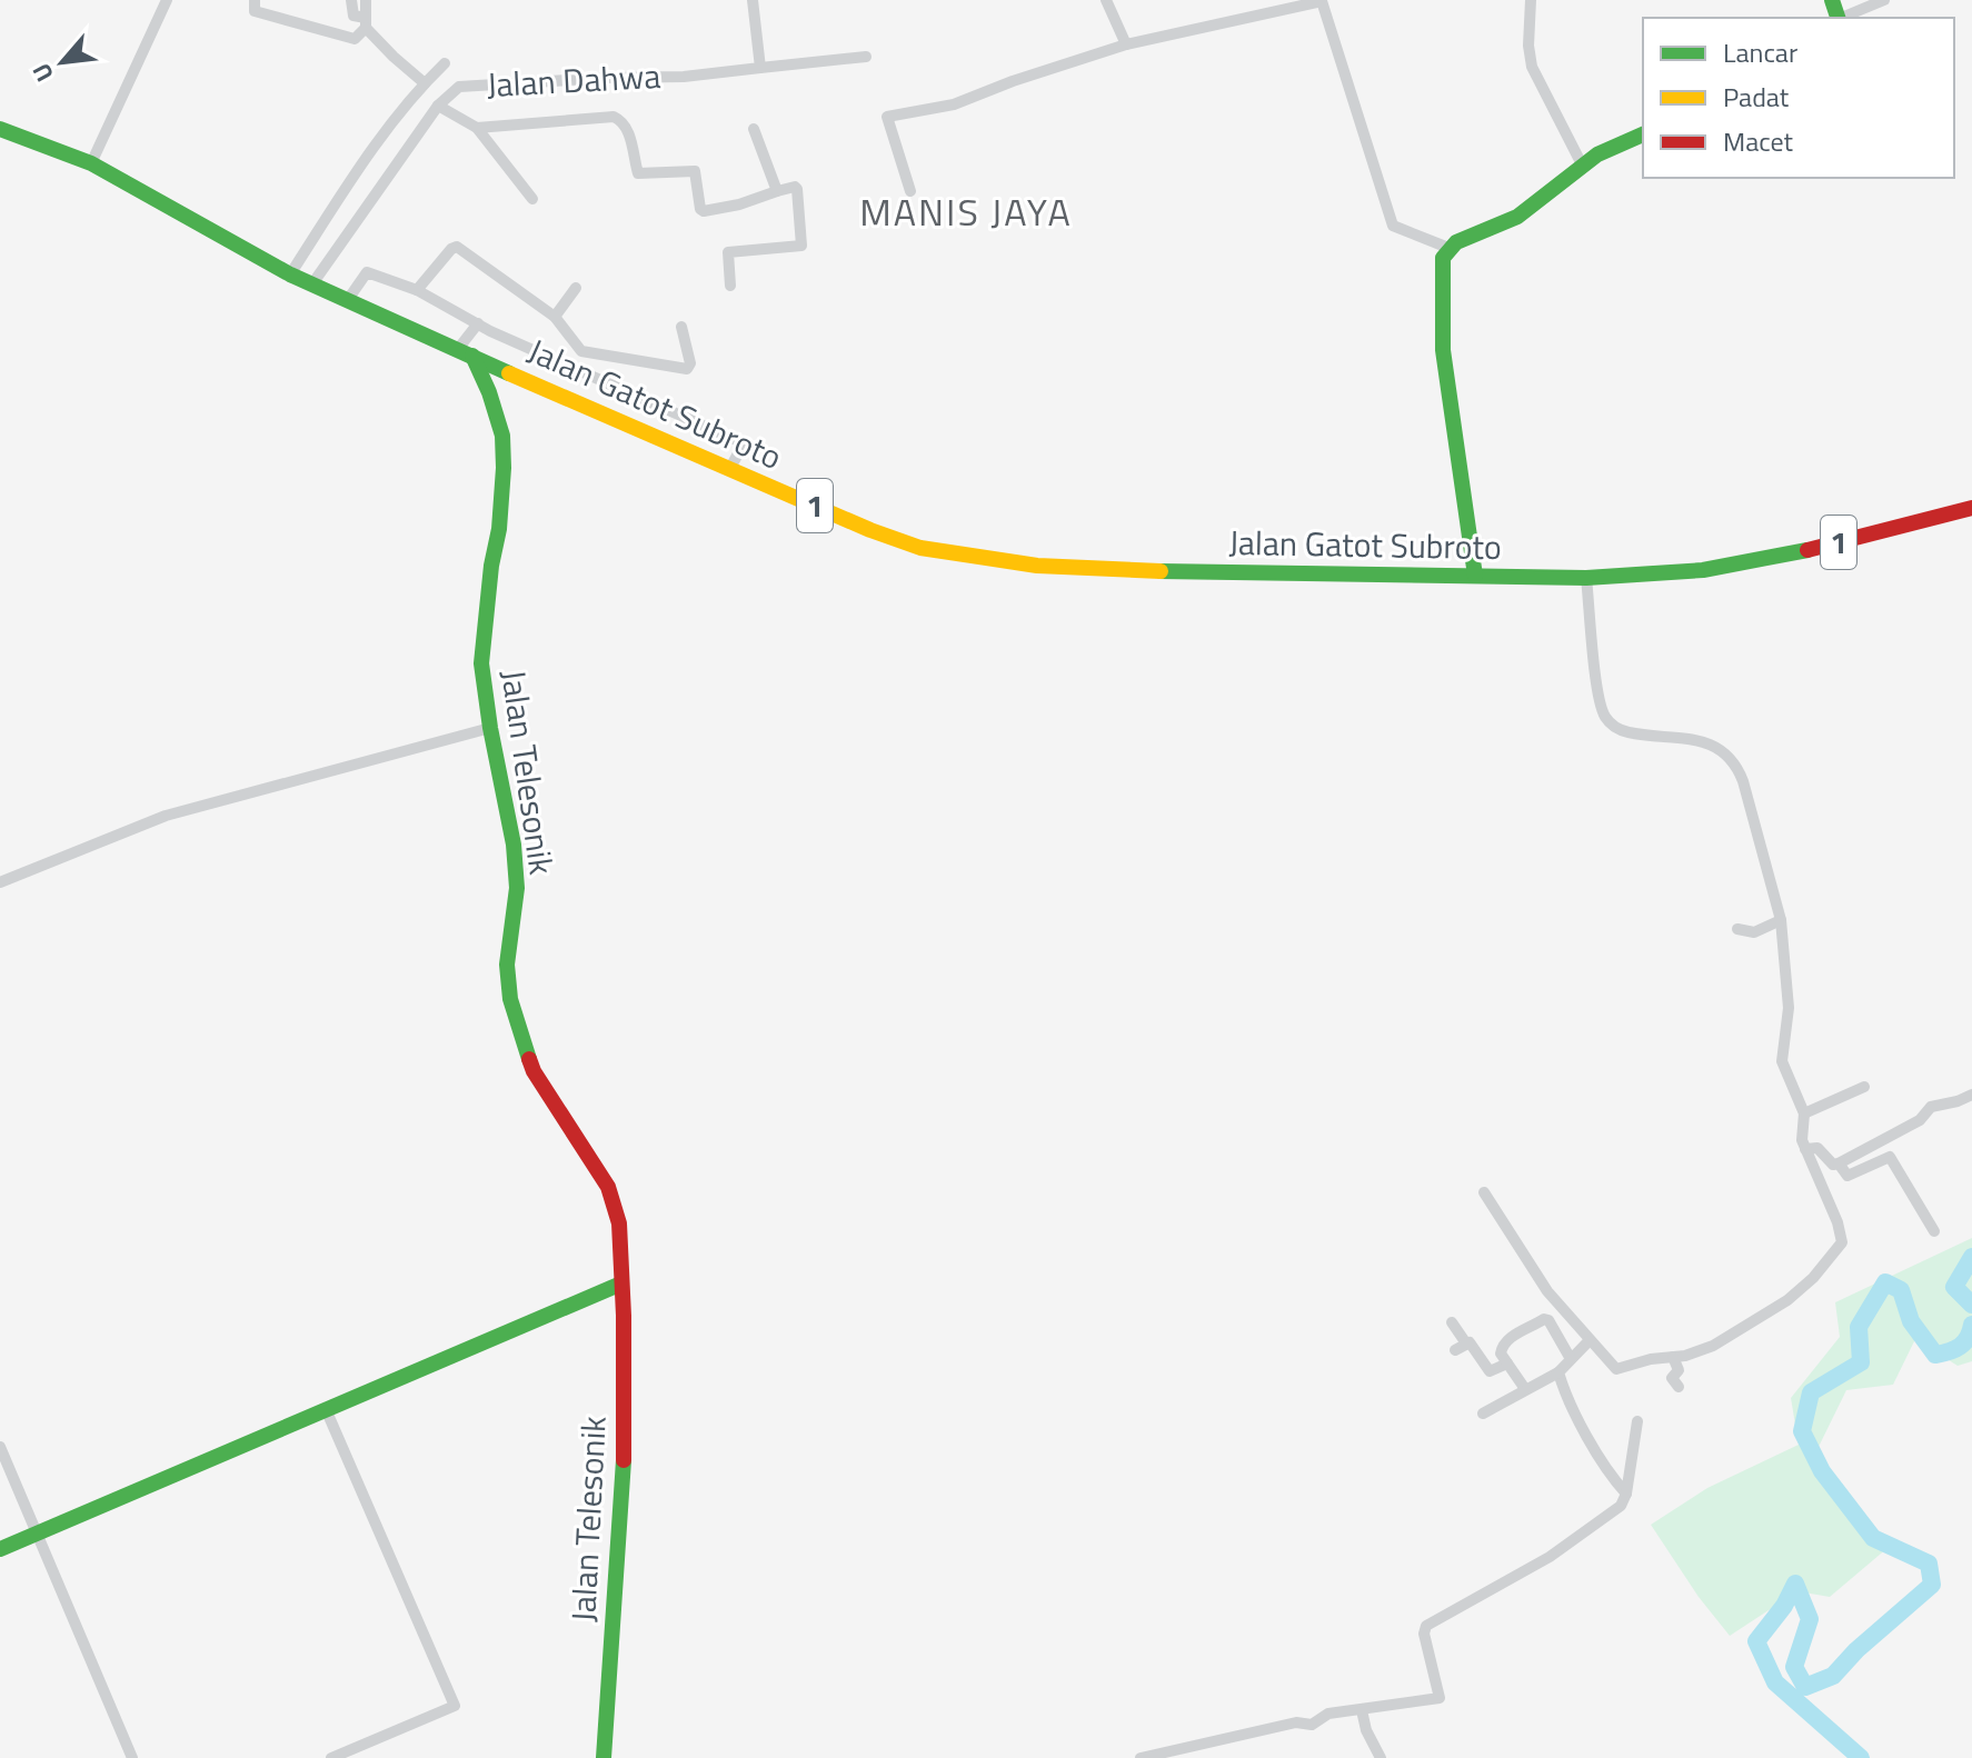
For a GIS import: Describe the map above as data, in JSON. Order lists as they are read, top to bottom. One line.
{"streets":{"main road":["Jalan Gatot Subroto","1","Jalan Telesonik"],"street":["Jalan Dahwa"]},"crossings":[["Jalan Dahwa","Jalan Gatot Subroto"],["Jalan Gatot Subroto","Jalan Telesonik"]],"districts":["MANIS JAYA"],"legend":["Lancar","Padat","Macet"],"north":"bottom left"}
